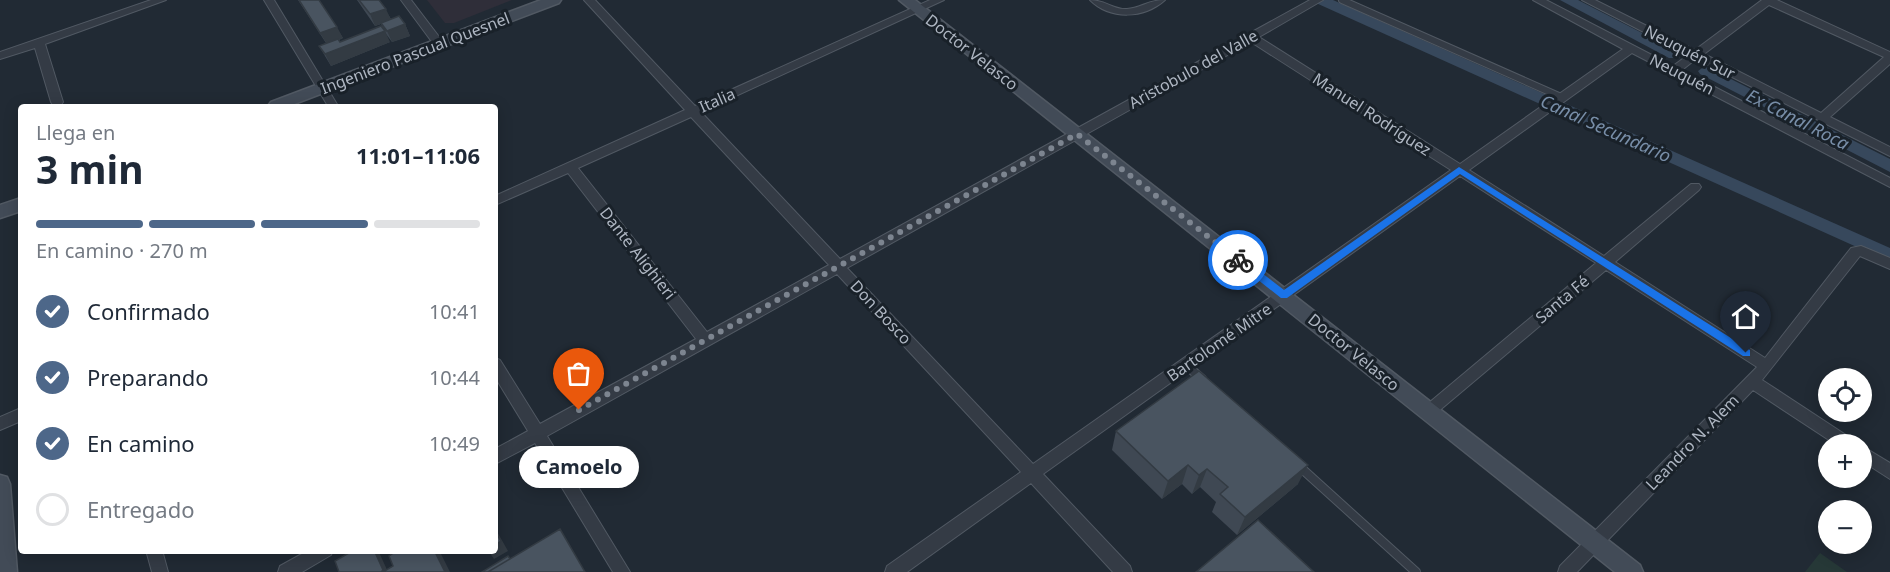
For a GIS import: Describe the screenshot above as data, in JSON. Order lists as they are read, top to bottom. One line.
{"streets":{"main road":["Doctor Velasco","Ingeniero Pascual Quesnel"],"street":["Neuquén Sur","Aristobulo del Valle","Neuquén","Italia","Manuel Rodríguez","Dante Alighieri","Santa Fé","Don Bosco","Bartolomé Mitre","Leandro N. Alem"]},"crossings":[["Doctor Velasco","Aristobulo del Valle"],["Doctor Velasco","Italia"],["Doctor Velasco","Santa Fé"],["Doctor Velasco","Bartolomé Mitre"],["Doctor Velasco","Leandro N. Alem"],["Aristobulo del Valle","Manuel Rodríguez"],["Aristobulo del Valle","Dante Alighieri"],["Aristobulo del Valle","Don Bosco"],["Neuquén","Bartolomé Mitre"],["Italia","Dante Alighieri"],["Italia","Don Bosco"],["Manuel Rodríguez","Santa Fé"],["Manuel Rodríguez","Bartolomé Mitre"],["Manuel Rodríguez","Leandro N. Alem"],["Don Bosco","Bartolomé Mitre"]],"water":["Ex Canal Roca","Canal Secundario"],"places":["Camoelo"],"page":{"heading":["3 min","Llega en","11:01–11:06"],"bar":"En camino · 270 m","list":[["Confirmado","10:41"],["Preparando","10:44"],["En camino","10:49"],"Entregado"],"map_buttons":["+","−"],"bubble":"Camoelo"}}
